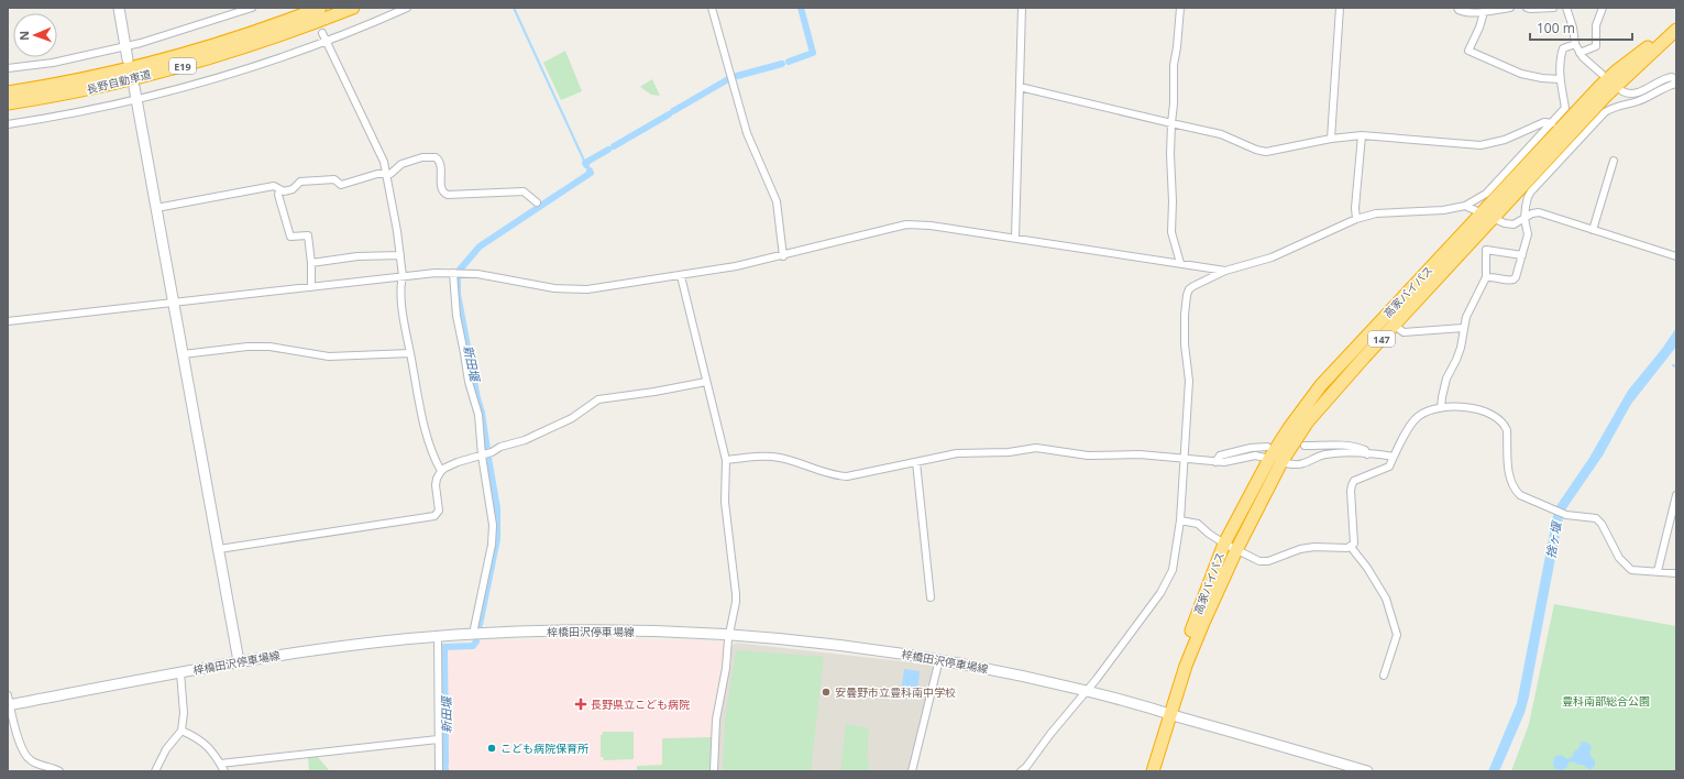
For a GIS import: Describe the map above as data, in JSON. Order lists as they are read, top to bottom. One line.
{"streets":{"highway":["E19","長野自動車道","高家バイパス","147"],"main road":["梓橋田沢停車場線"]},"crossings":[["高家バイパス","梓橋田沢停車場線"]],"water":["新田堰","捨ヶ堰"],"parks":["豊科南部総合公園"],"places":{"other":["安曇野市立豊科南中学校","こども病院保育所"],"health":["長野県立こども病院"]},"scale_bar":"100 m","north":"left"}
